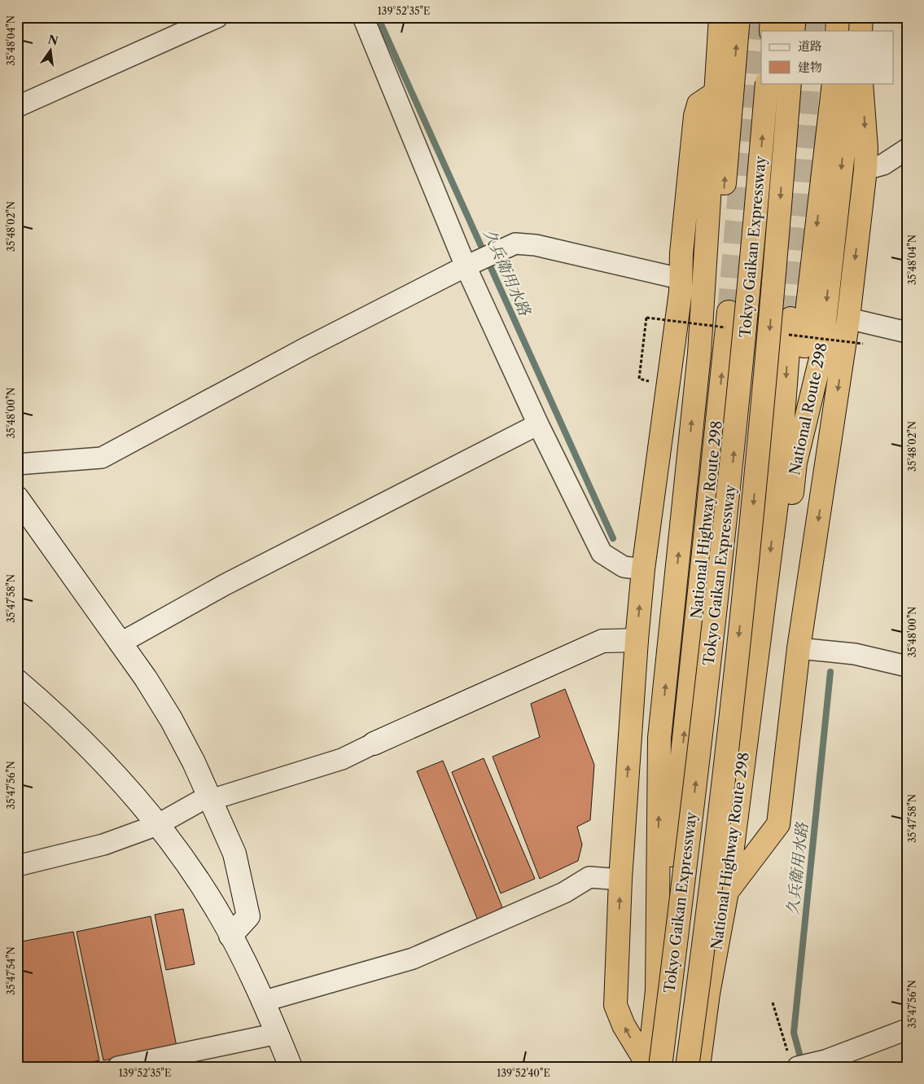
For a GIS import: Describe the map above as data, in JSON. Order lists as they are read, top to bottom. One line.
{"streets":{"highway":["Tokyo Gaikan Expressway","National Route 298","National Highway Route 298"]},"crossings":[["National Route 298","National Highway Route 298"]],"water":["久兵衛用水路"],"legend":["道路","建物"],"north":"top","coordinates":["139°52'35\"E","35°48'04\"N","35°48'02\"N","35°48'00\"N","35°47'58\"N","35°47'56\"N","35°47'54\"N","139°52'40\"E"]}
